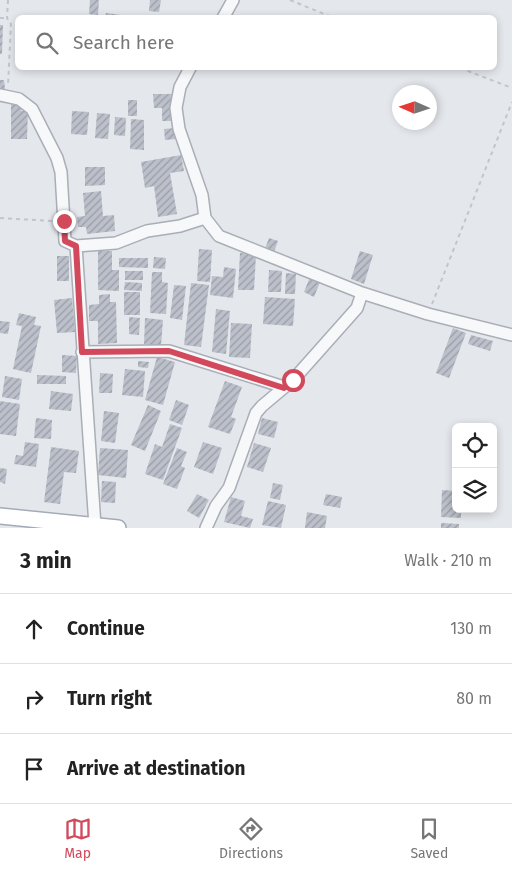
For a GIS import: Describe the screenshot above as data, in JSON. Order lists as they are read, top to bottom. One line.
{"north":"left","page":{"search":"Search here","heading":["3 min","Walk · 210 m"],"list":[["Continue","130 m"],["Turn right","80 m"],"Arrive at destination"],"nav":["Map","Directions","Saved"]}}
